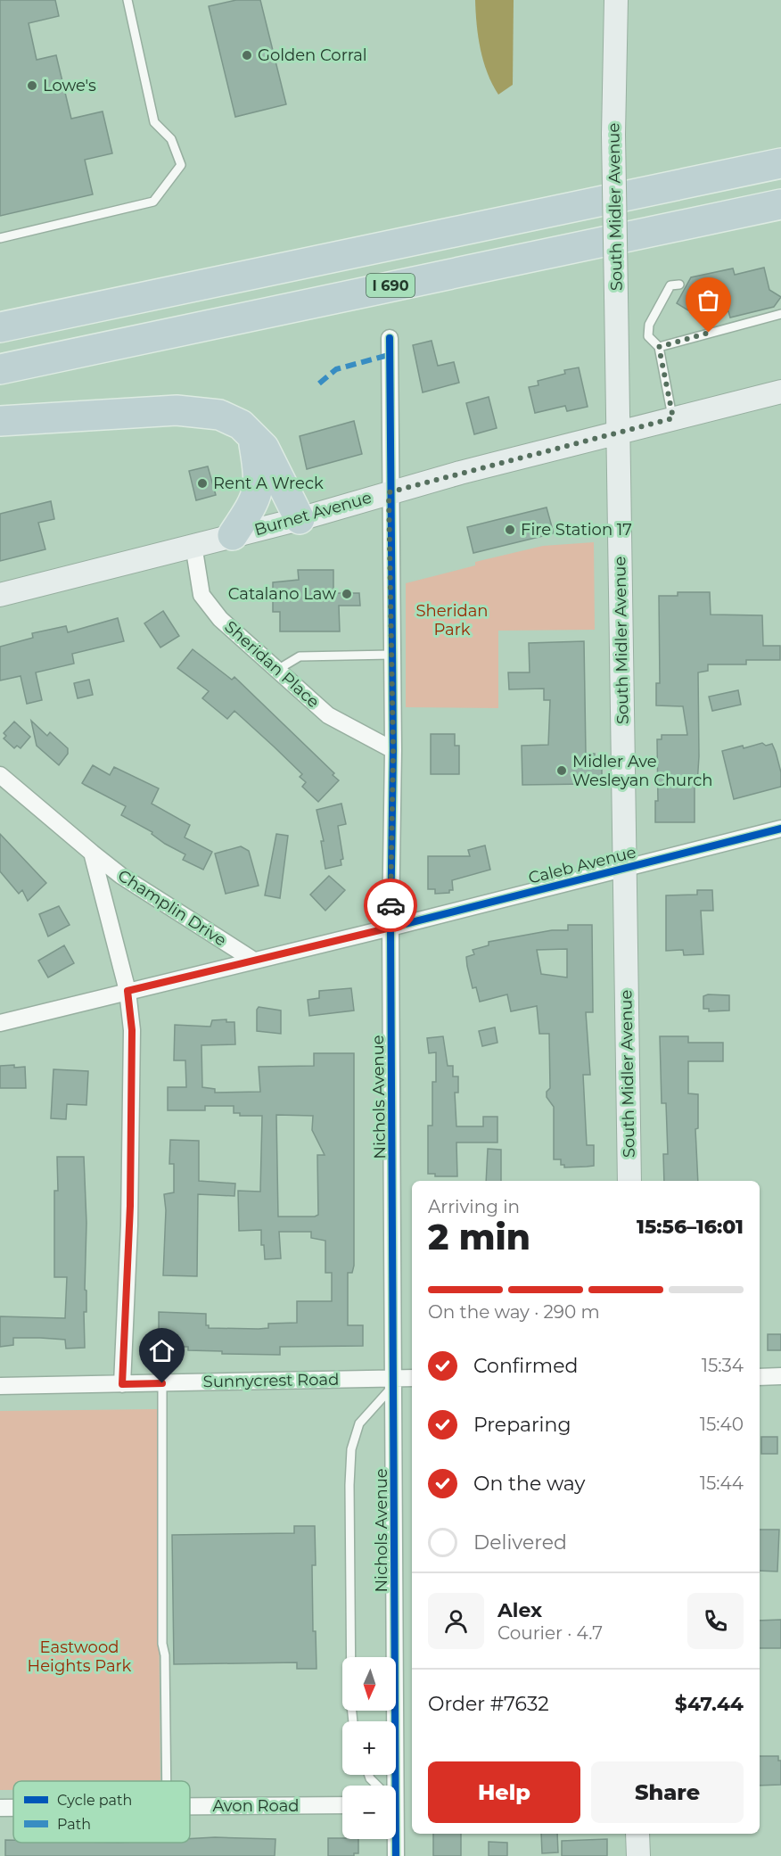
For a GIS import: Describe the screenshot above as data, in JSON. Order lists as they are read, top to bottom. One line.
{"streets":{"highway":["I 690"],"main road":["South Midler Avenue","Burnet Avenue"],"street":["Sheridan Place","Caleb Avenue","Champlin Drive","Nichols Avenue","Sunnycrest Road","Avon Road"]},"crossings":[["South Midler Avenue","Burnet Avenue"],["South Midler Avenue","Caleb Avenue"],["Burnet Avenue","Sheridan Place"],["Burnet Avenue","Nichols Avenue"],["Sheridan Place","Nichols Avenue"],["Caleb Avenue","Champlin Drive"],["Caleb Avenue","Nichols Avenue"],["Champlin Drive","Sunnycrest Road"],["Nichols Avenue","Sunnycrest Road"]],"parks":["Sheridan Park","Eastwood Heights Park"],"places":["Golden Corral","Lowe's","Rent A Wreck","Fire Station 17","Catalano Law","Midler Ave Wesleyan Church"],"legend":["Cycle path","Path"],"north":"bottom","page":{"heading":["2 min","Arriving in","15:56–16:01"],"panel":["Alex","Courier · 4.7","Order #7632","$47.44"],"bar":"On the way · 290 m","list":[["Confirmed","15:34"],["Preparing","15:40"],["On the way","15:44"],"Delivered"],"map_buttons":["+","−"],"buttons":["Help","Share"]}}
